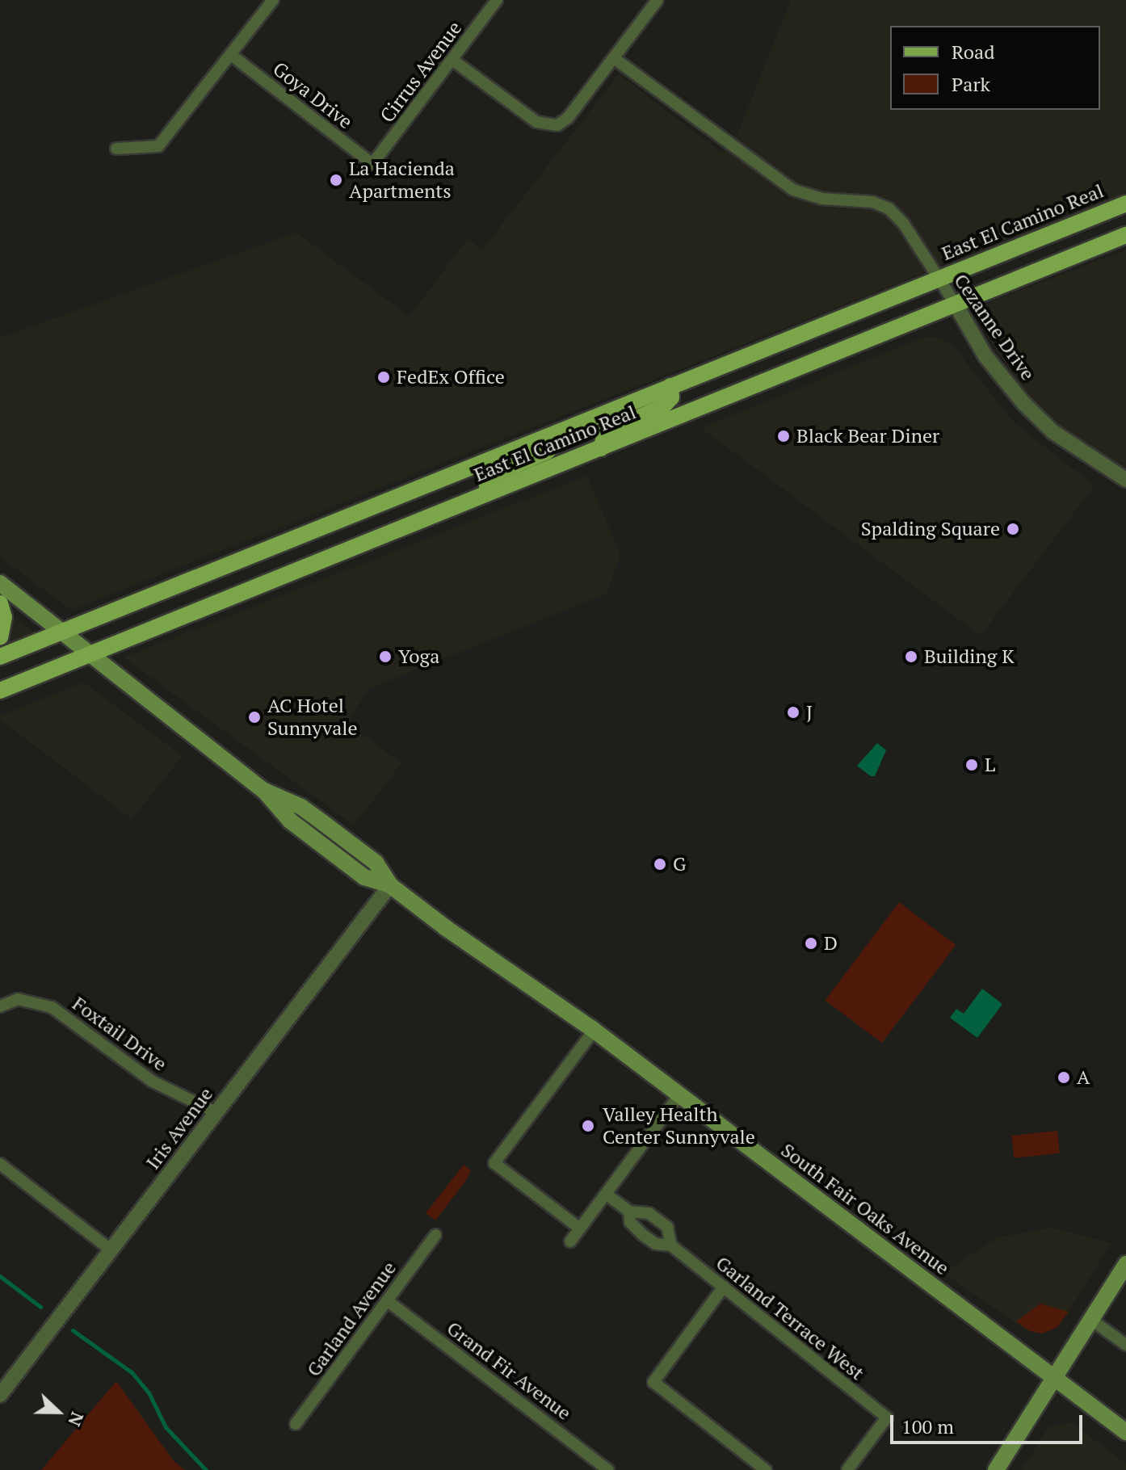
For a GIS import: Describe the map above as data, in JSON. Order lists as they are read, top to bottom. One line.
{"streets":{"main road":["East El Camino Real","South Fair Oaks Avenue"],"street":["Cirrus Avenue","Goya Drive","Cezanne Drive","Foxtail Drive","Iris Avenue","Garland Terrace West","Garland Avenue","Grand Fir Avenue"]},"crossings":[["Cirrus Avenue","Goya Drive"],["East El Camino Real","Cezanne Drive"],["East El Camino Real","South Fair Oaks Avenue"],["Foxtail Drive","Iris Avenue"],["Iris Avenue","South Fair Oaks Avenue"],["Garland Avenue","Grand Fir Avenue"]],"places":["La Hacienda Apartments","FedEx Office","Black Bear Diner","Spalding Square","Yoga","Building K","J","AC Hotel Sunnyvale","L","G","D","A","Valley Health Center Sunnyvale"],"legend":["Road","Park"],"scale_bar":"100 m","north":"right"}
